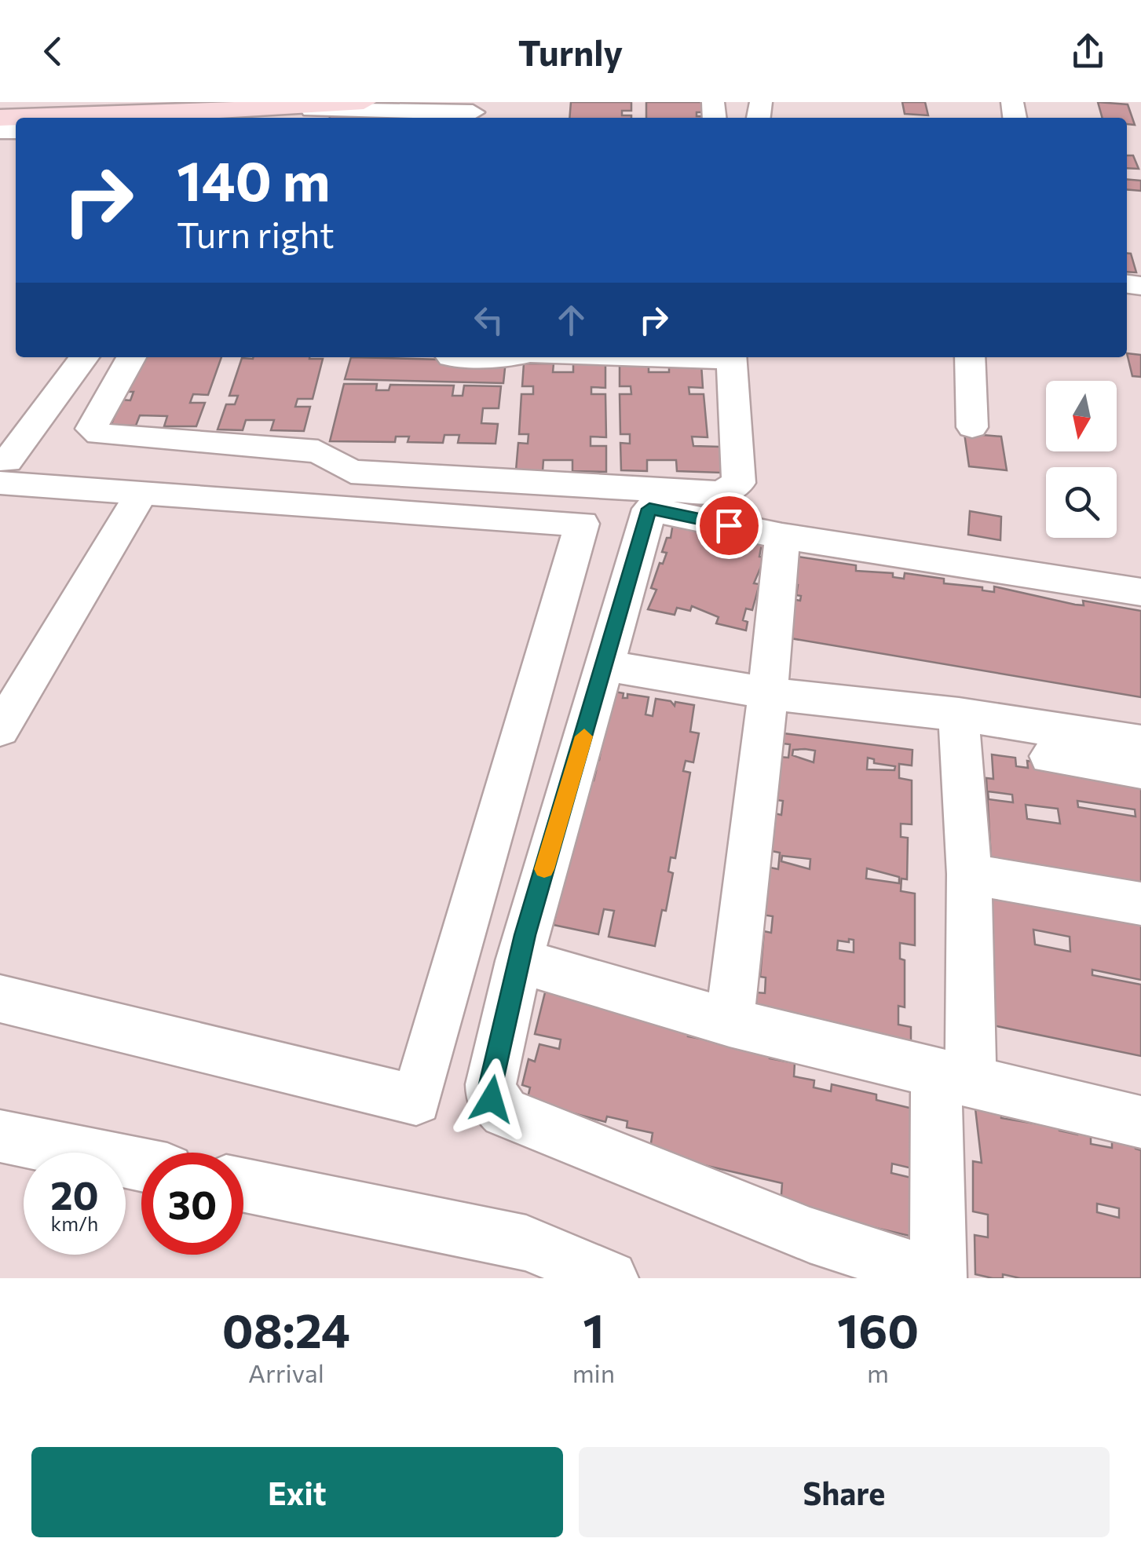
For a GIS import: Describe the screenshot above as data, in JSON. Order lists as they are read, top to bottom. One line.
{"north":"bottom","page":{"header":"Turnly","turn":["140 m","Turn right"],"speed":"20 km/h","limit":"30","eta":["08:24","Arrival","1","min","160","m"],"buttons":["Exit","Share"]}}
